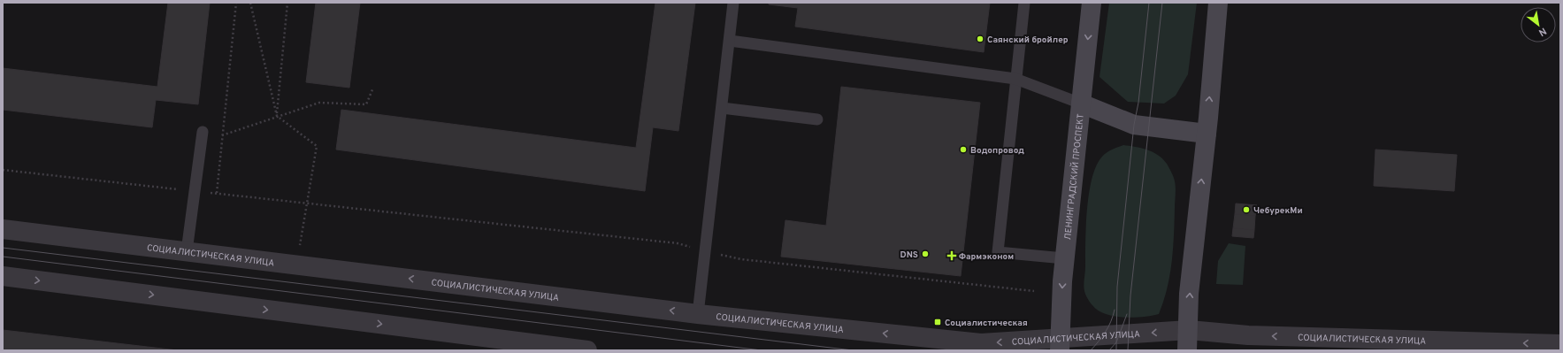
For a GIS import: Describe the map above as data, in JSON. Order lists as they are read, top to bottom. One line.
{"streets":{"main road":["ЛЕНИНГРАДСКИЙ ПРОСПЕКТ"],"street":["СОЦИАЛИСТИЧЕСКАЯ УЛИЦА"]},"crossings":[["ЛЕНИНГРАДСКИЙ ПРОСПЕКТ","СОЦИАЛИСТИЧЕСКАЯ УЛИЦА"]],"one_way":["СОЦИАЛИСТИЧЕСКАЯ УЛИЦА"],"places":{"other":["Саянский бройлер","Водопровод","ЧебурекМи","DNS"],"health":["Фармэконом"],"transit":["Социалистическая"]},"north":"bottom right"}
